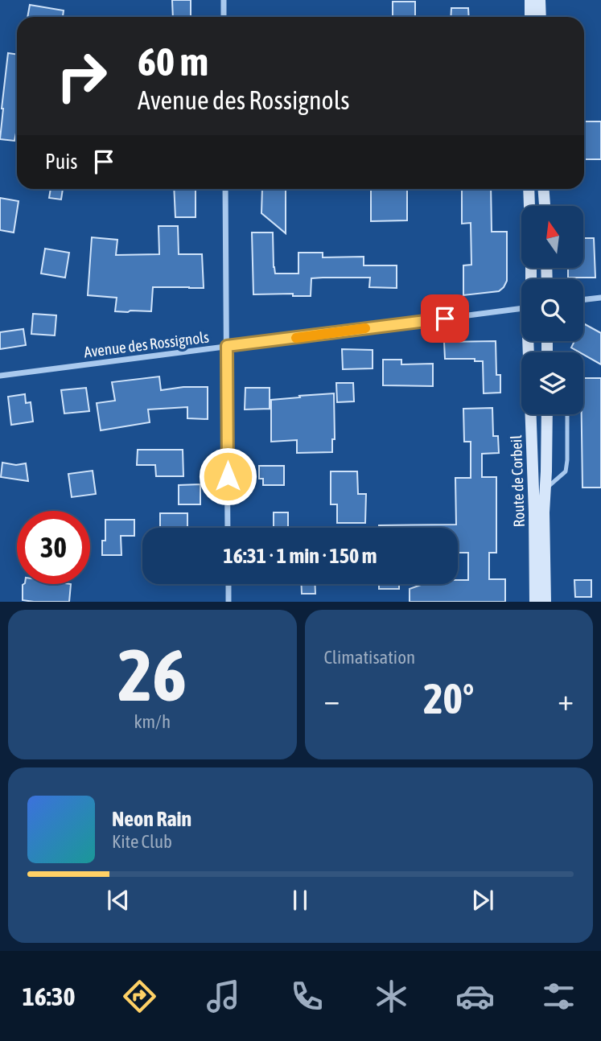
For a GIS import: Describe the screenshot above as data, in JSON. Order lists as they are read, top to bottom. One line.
{"streets":{"main road":["Route de Corbeil"],"street":["Avenue des Rossignols"]},"north":"top","page":{"turn":["60 m","Avenue des Rossignols"],"then":"Puis","limit":"30","trip":"16:31 · 1 min · 150 m","tile":[["26","km/h"],"Climatisation"],"heat":["−","20°","+"],"song":["Neon Rain","Kite Club"],"tabs":"16:30"}}
